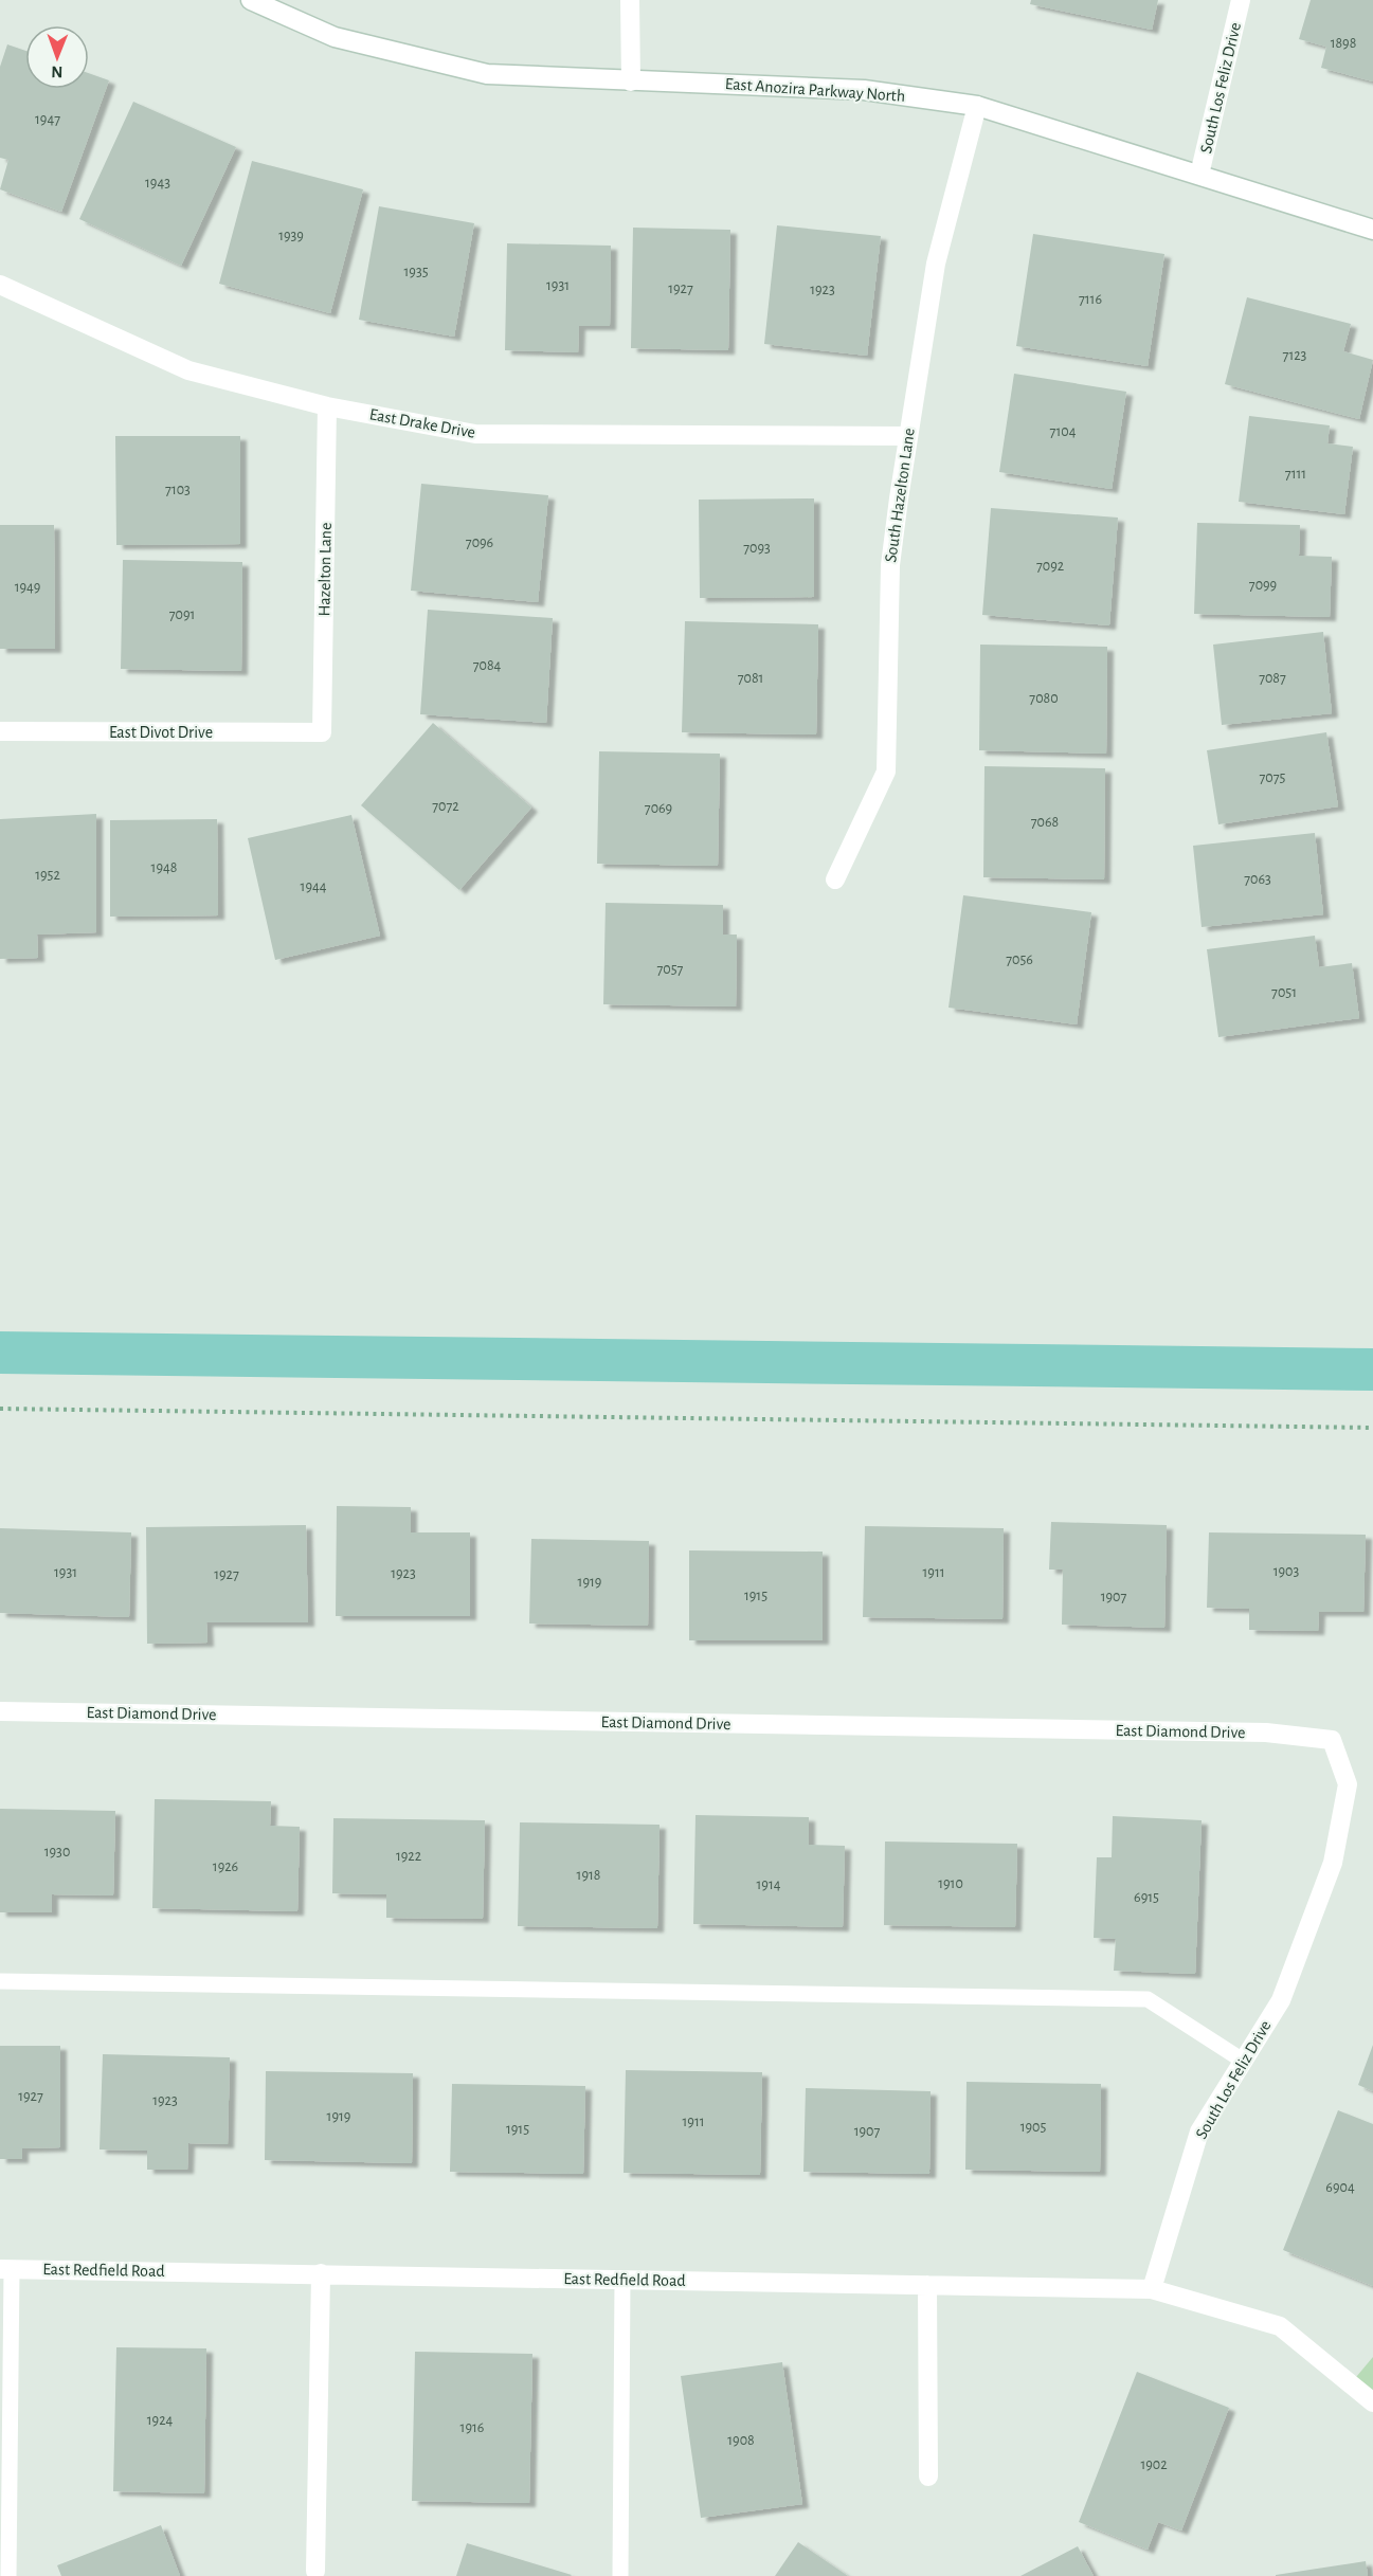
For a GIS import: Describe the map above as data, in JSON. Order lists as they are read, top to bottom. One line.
{"streets":{"street":["South Los Feliz Drive","East Anozira Parkway North","East Drake Drive","South Hazelton Lane","Hazelton Lane","East Divot Drive","East Diamond Drive","East Redfield Road"]},"crossings":[["South Los Feliz Drive","East Anozira Parkway North"],["South Los Feliz Drive","East Diamond Drive"],["South Los Feliz Drive","East Redfield Road"],["East Anozira Parkway North","South Hazelton Lane"],["East Drake Drive","South Hazelton Lane"],["East Drake Drive","Hazelton Lane"],["Hazelton Lane","East Divot Drive"]],"house_numbers":["1898","1947","1943","1939","1935","1931","1927","1923","7116","7123","7104","7111","7103","7096","7093","7092","7099","1949","7091","7084","7081","7087","7080","7075","7072","7069","7068","1948","1952","7063","1944","7056","7057","7051","1903","1931","1911","1923","1927","1919","1915","1907","1930","1922","1926","1918","1910","1914","6915","1927","1923","1919","1911","1905","1915","1907","6904","1924","1916","1908","1902"],"north":"bottom"}
